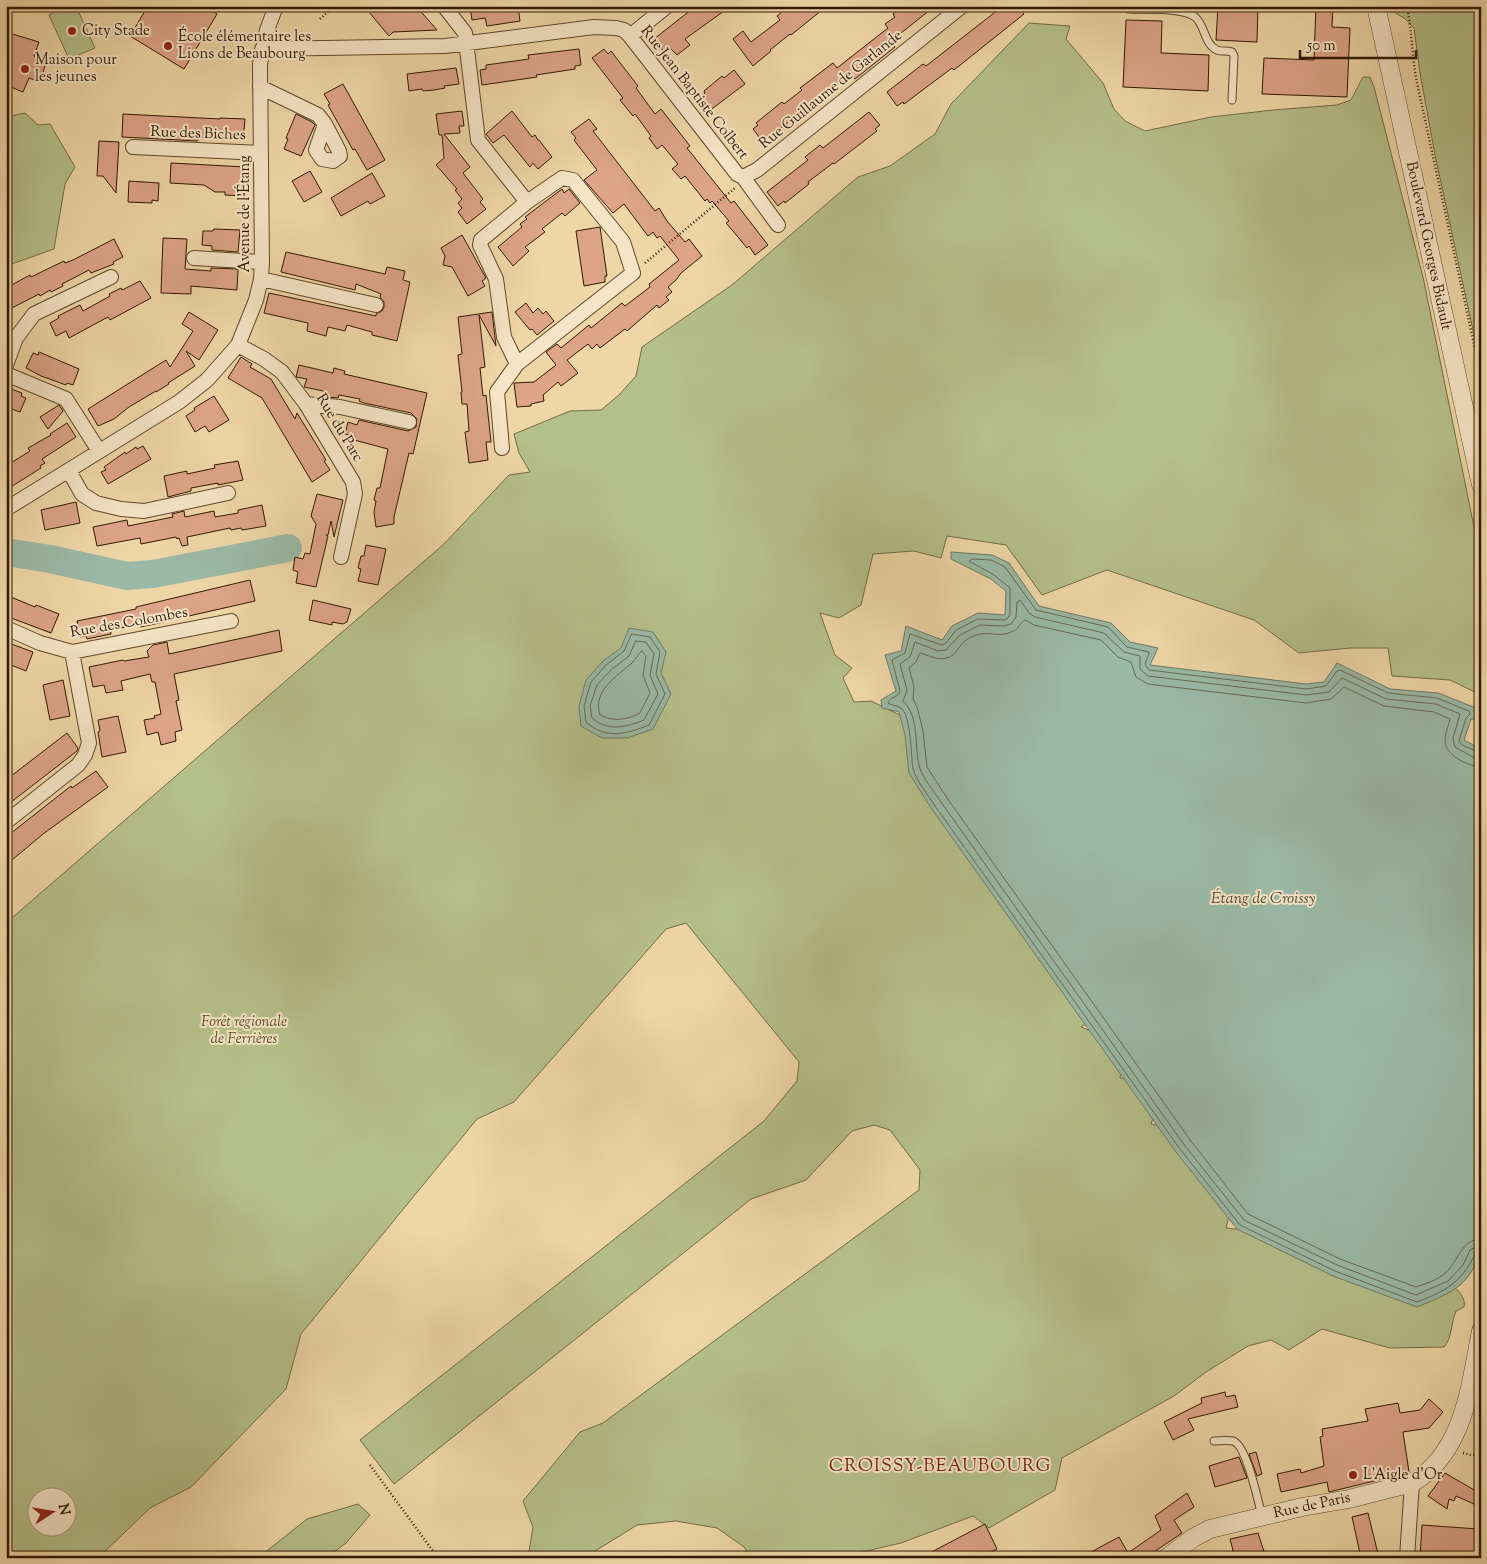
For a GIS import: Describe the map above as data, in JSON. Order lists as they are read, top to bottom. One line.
{"streets":{"street":["Rue Guillaume de Garlande","Rue Jean Baptiste Colbert","Rue des Biches","Avenue de l'Étang","Boulevard Georges Bidault","Rue du Parc","Rue des Colombes","Rue de Paris"]},"crossings":[["Rue Guillaume de Garlande","Rue Jean Baptiste Colbert"],["Rue Jean Baptiste Colbert","Avenue de l'Étang"],["Rue des Biches","Avenue de l'Étang"],["Avenue de l'Étang","Rue du Parc"]],"districts":["CROISSY-BEAUBOURG"],"water":["Étang de Croissy"],"parks":["Forêt régionale de Ferrières"],"places":["City Stade","École élémentaire les Lions de Beaubourg","Maison pour les jeunes","L'Aigle d'Or"],"scale_bar":"50 m","north":"right"}
